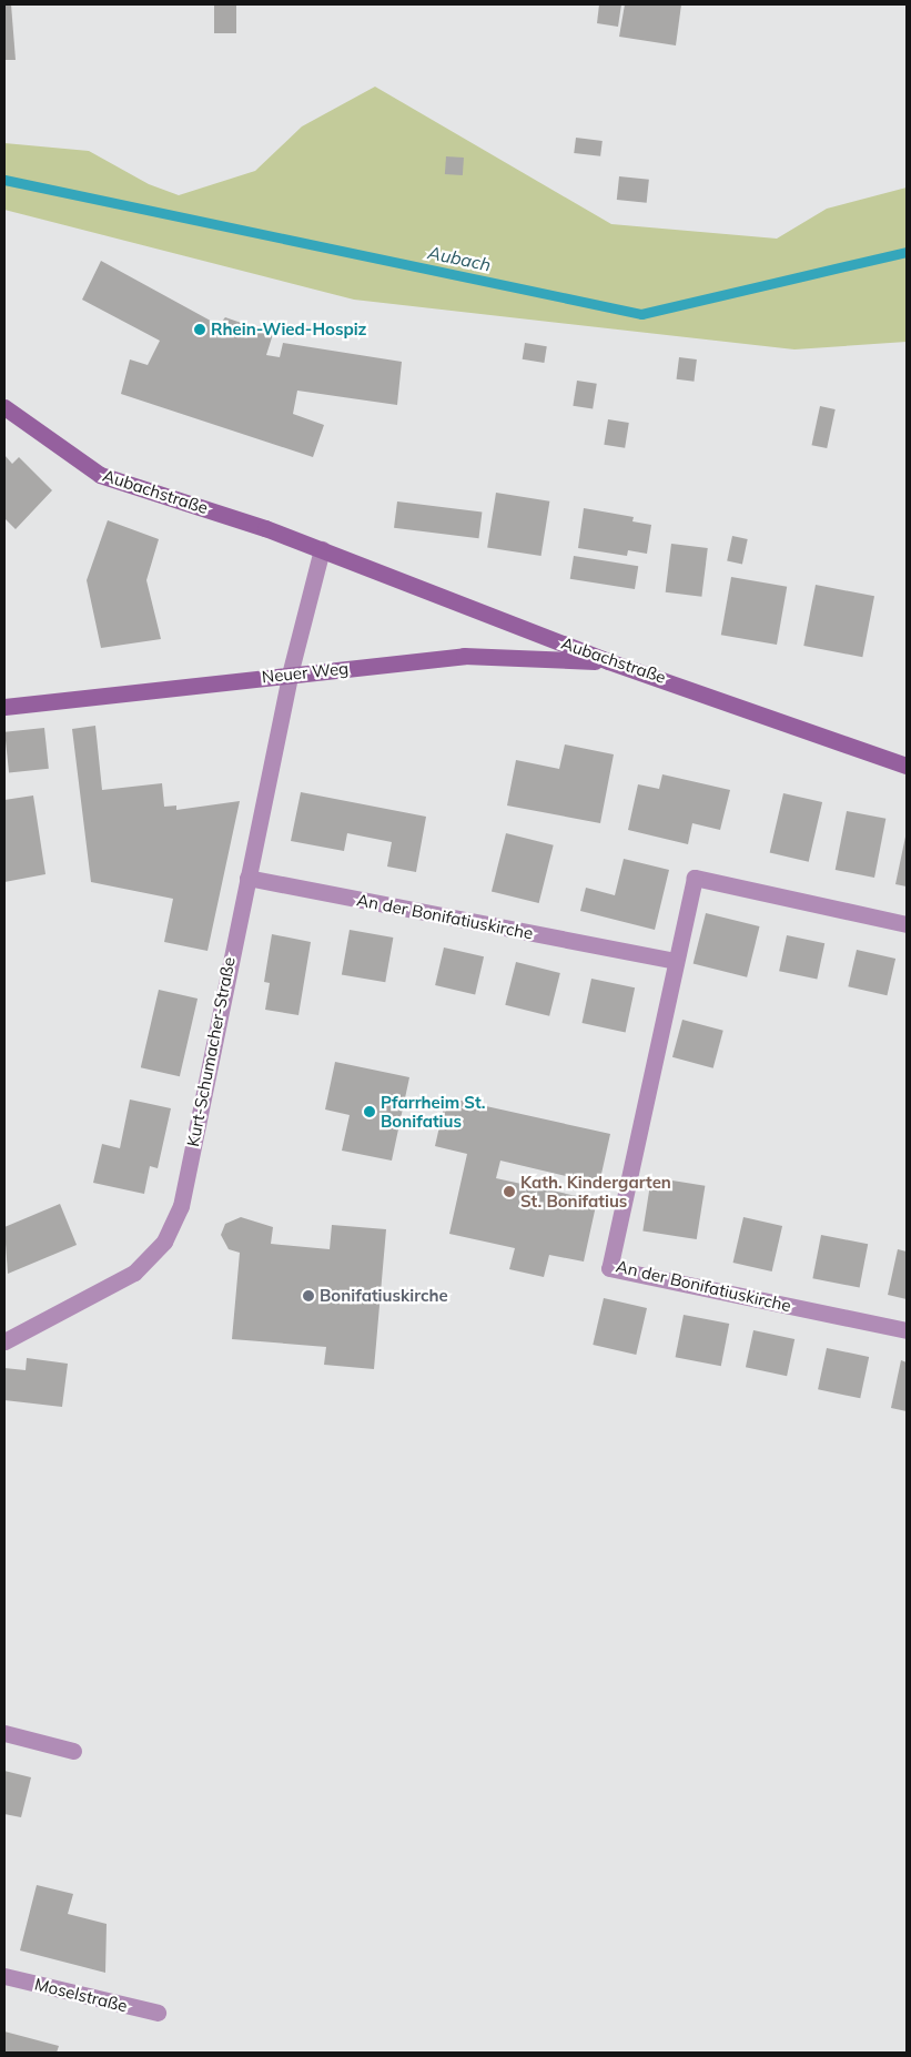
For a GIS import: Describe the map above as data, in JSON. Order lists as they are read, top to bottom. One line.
{"streets":{"street":["Aubachstraße","Neuer Weg","An der Bonifatiuskirche","Kurt-Schumacher-Straße","Moselstraße"]},"crossings":[["Aubachstraße","Neuer Weg"],["Neuer Weg","Kurt-Schumacher-Straße"],["An der Bonifatiuskirche","Kurt-Schumacher-Straße"]],"water":["Aubach"],"places":["Rhein-Wied-Hospiz","Pfarrheim St. Bonifatius","Kath. Kindergarten St. Bonifatius","Bonifatiuskirche"]}
